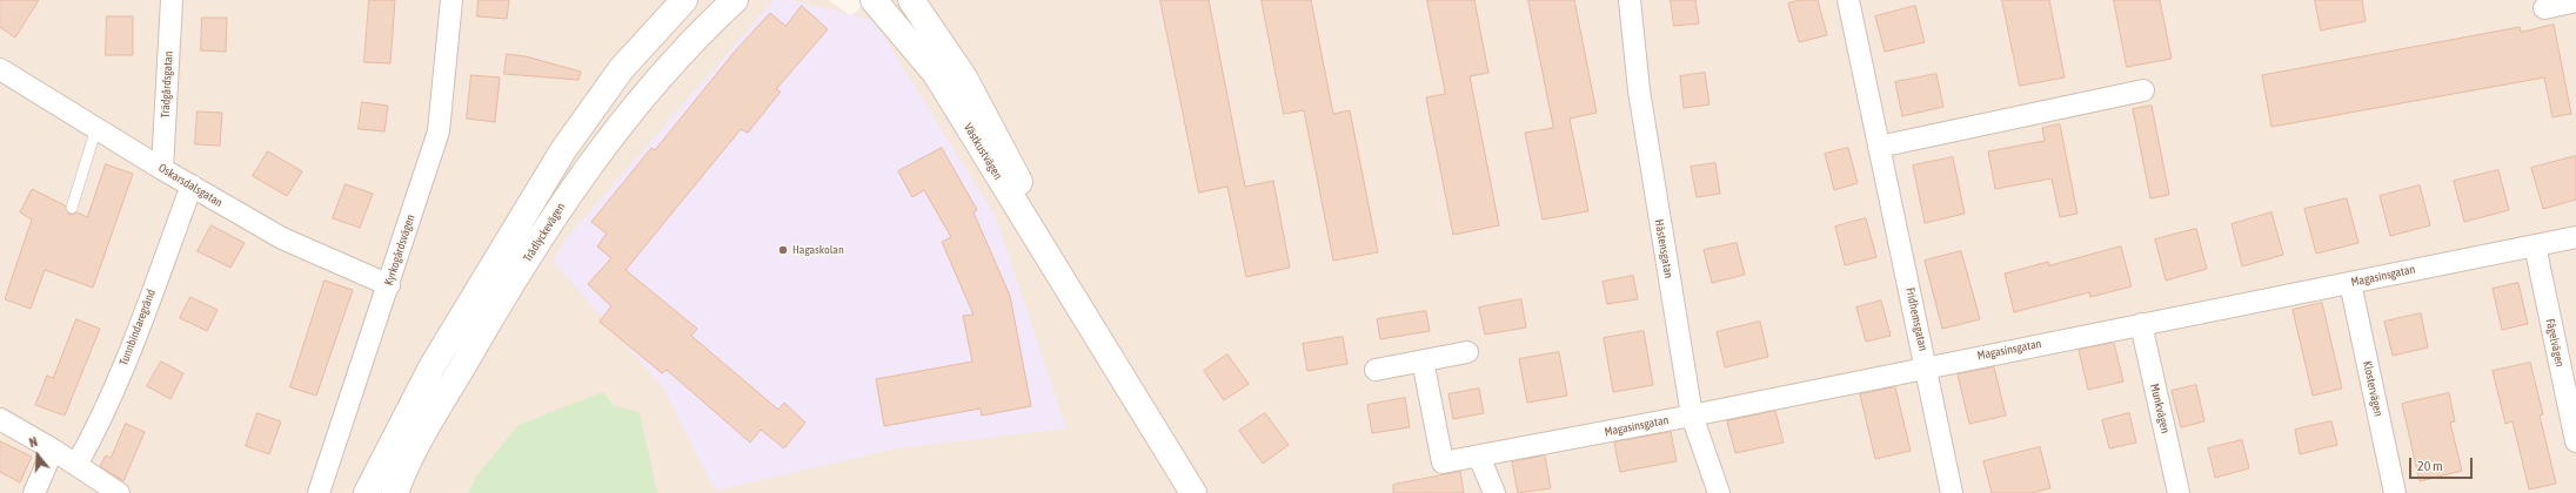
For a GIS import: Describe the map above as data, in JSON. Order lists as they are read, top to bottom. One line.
{"streets":{"street":["Trädgårdsgatan","Västkustvägen","Oskarsdalsgatan","Trädlyckevägen","Håstensgatan","Kyrkogårdsvägen","Magasinsgatan","Fridhemsgatan","Tunnbindaregränd","Fågelvägen","Klostervägen","Munkvägen"]},"crossings":[["Trädgårdsgatan","Oskarsdalsgatan"],["Oskarsdalsgatan","Kyrkogårdsvägen"],["Oskarsdalsgatan","Tunnbindaregränd"],["Håstensgatan","Magasinsgatan"],["Magasinsgatan","Fridhemsgatan"],["Magasinsgatan","Fågelvägen"],["Magasinsgatan","Klostervägen"],["Magasinsgatan","Munkvägen"]],"places":["Hagaskolan"],"scale_bar":"20 m","north":"top"}
